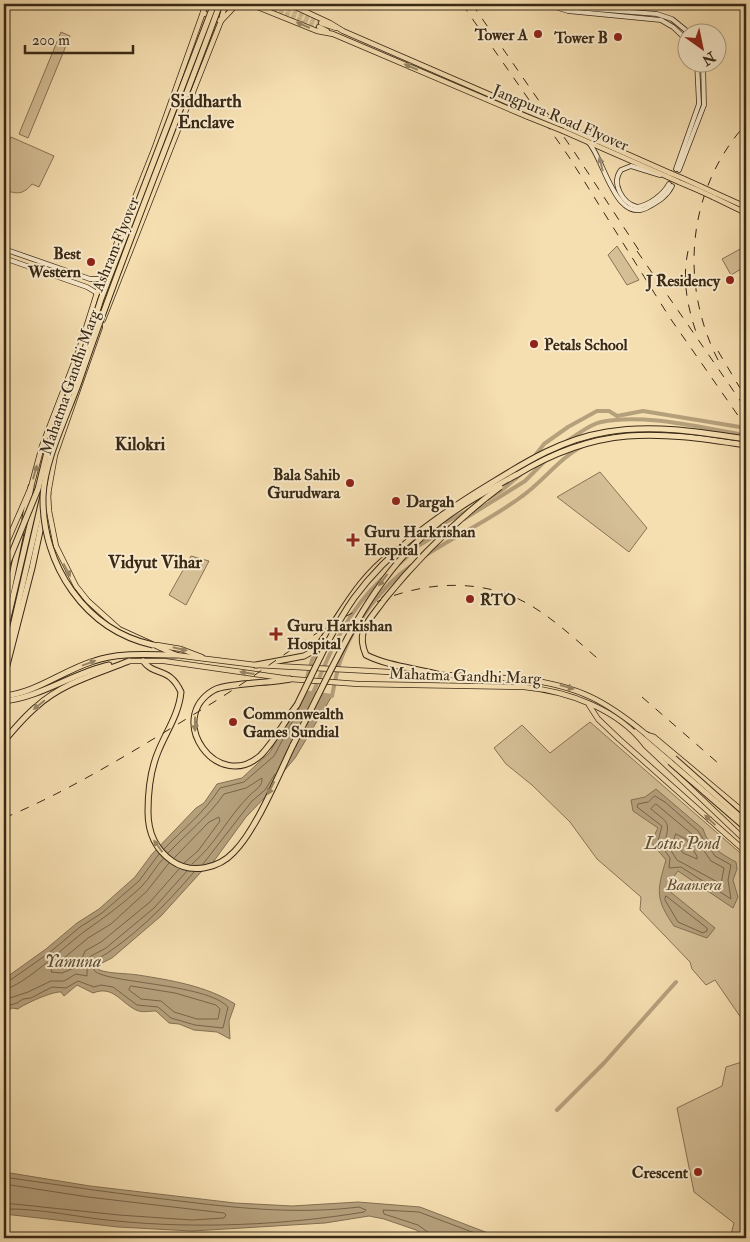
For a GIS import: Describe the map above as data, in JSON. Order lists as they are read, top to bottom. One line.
{"streets":{"highway":["Ashram Flyover"],"main road":["Jangpura Road Flyover","Mahatma Gandhi Marg"]},"crossings":[["Ashram Flyover","Mahatma Gandhi Marg"]],"districts":["Siddharth Enclave","Kilokri","Vidyut Vihar"],"water":["Lotus Pond","Yamuna"],"parks":["Baansera"],"places":{"other":["Tower A","Tower B","Best Western","J Residency","Petals School","Bala Sahib Gurudwara","Dargah","RTO","Commonwealth Games Sundial","Crescent"],"health":["Guru Harkrishan Hospital","Guru Harkishan Hospital"]},"scale_bar":"200 m","north":"bottom right"}
